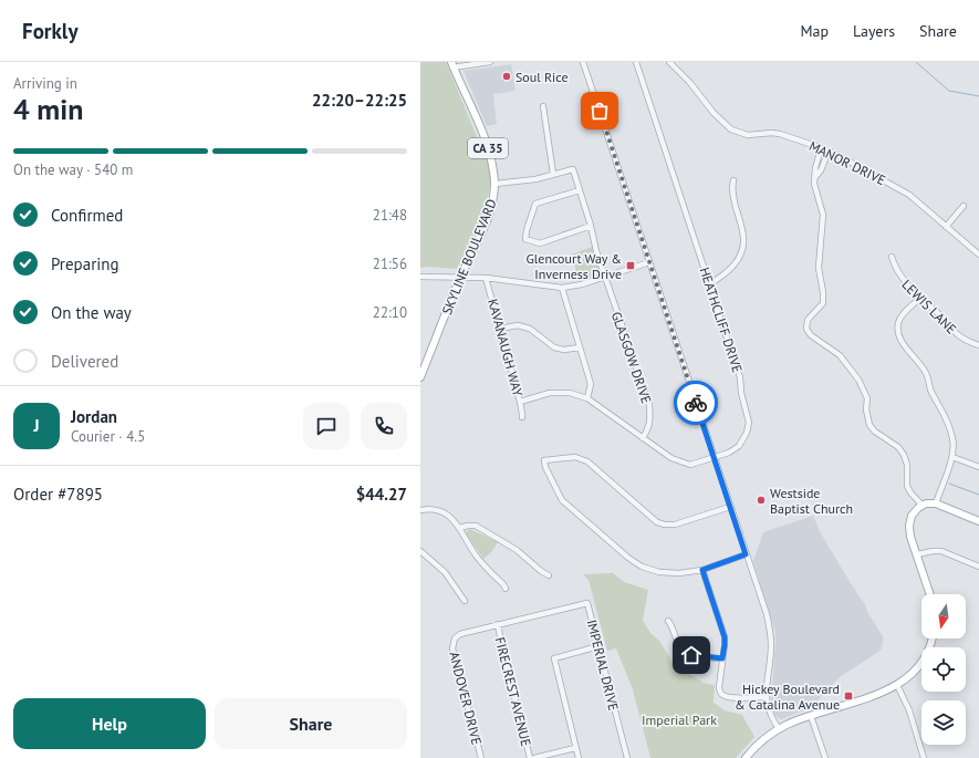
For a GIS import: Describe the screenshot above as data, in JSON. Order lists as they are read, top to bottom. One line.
{"streets":{"main road":["CA 35","SKYLINE BOULEVARD"],"street":["MANOR DRIVE","LEWIS LANE","HEATHCLIFF DRIVE","KAVANAUGH WAY","GLASGOW DRIVE","IMPERIAL DRIVE","FIRECREST AVENUE","ANDOVER DRIVE"]},"crossings":[["HEATHCLIFF DRIVE","KAVANAUGH WAY"],["HEATHCLIFF DRIVE","GLASGOW DRIVE"],["IMPERIAL DRIVE","FIRECREST AVENUE"],["IMPERIAL DRIVE","ANDOVER DRIVE"]],"parks":["Imperial Park"],"places":{"other":["Soul Rice","Westside Baptist Church"],"transit":["Glencourt Way & Inverness Drive","Hickey Boulevard & Catalina Avenue"]},"north":"bottom","page":{"header":"Forkly","nav":["Map","Layers","Share"],"heading":["4 min","Arriving in","22:20–22:25"],"panel":["Jordan","Courier · 4.5","Order #7895","$44.27"],"bar":"On the way · 540 m","list":[["Confirmed","21:48"],["Preparing","21:56"],["On the way","22:10"],"Delivered"],"round":"J","buttons":["Help","Share"]}}
